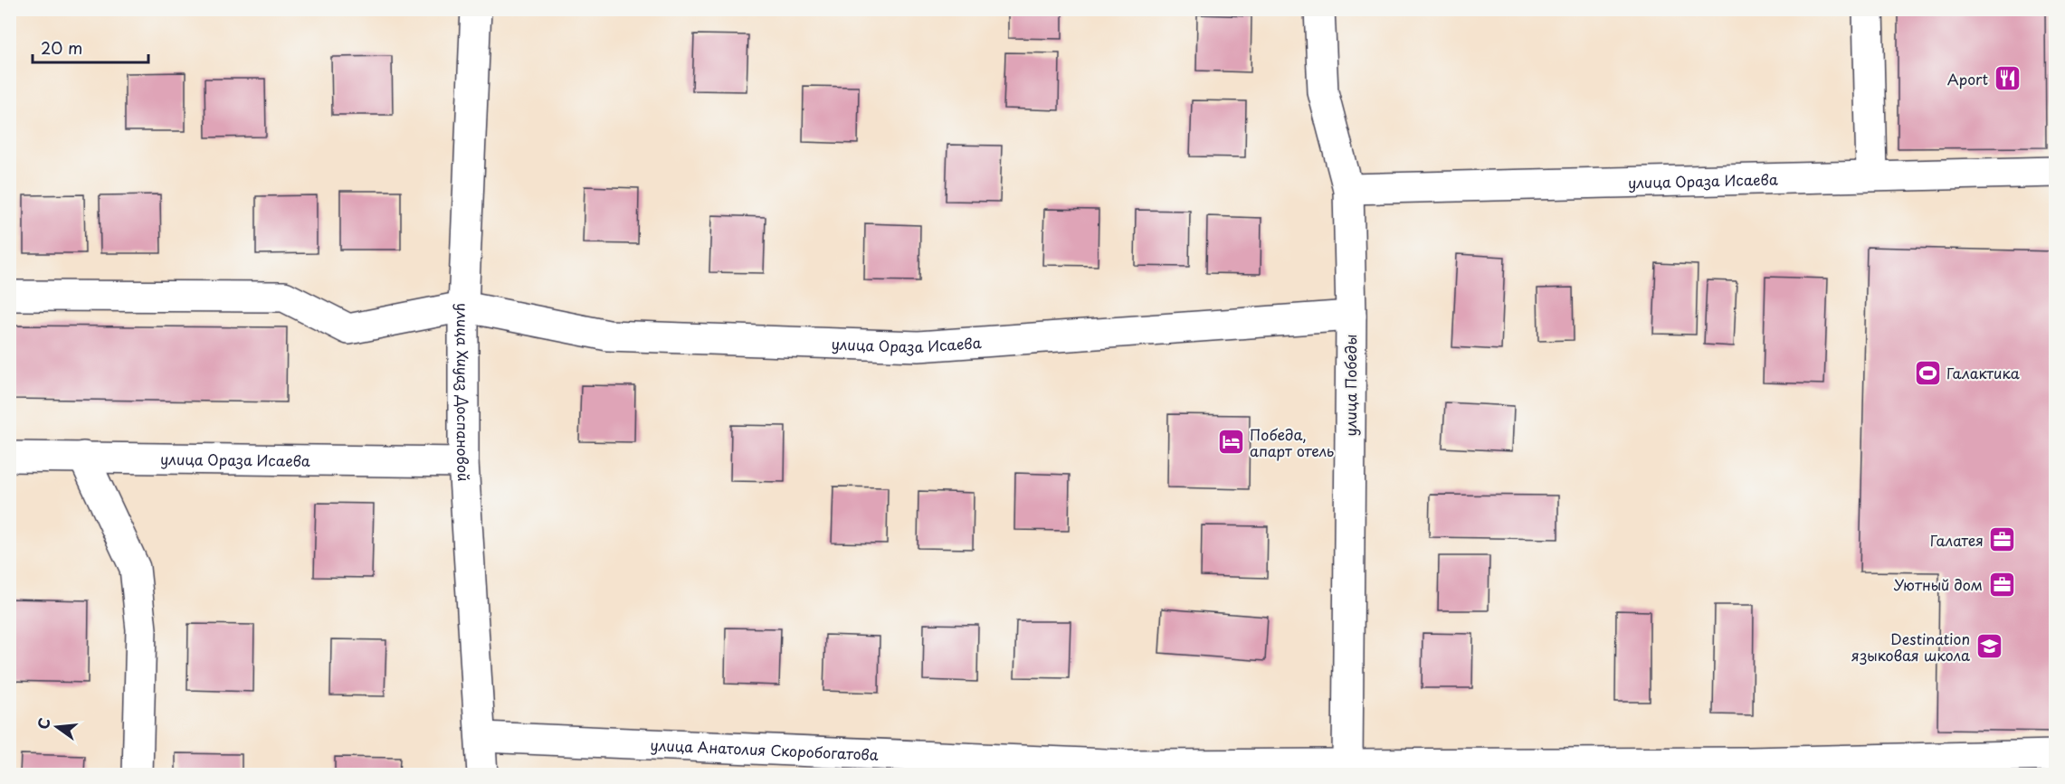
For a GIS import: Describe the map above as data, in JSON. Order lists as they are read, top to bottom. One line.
{"streets":{"street":["улица Ораза Исаева","улица Победы","улица Хиуаз Доспановой","улица Анатолия Скоробогатова"]},"crossings":[["улица Ораза Исаева","улица Победы"],["улица Ораза Исаева","улица Хиуаз Доспановой"],["улица Победы","улица Анатолия Скоробогатова"],["улица Хиуаз Доспановой","улица Анатолия Скоробогатова"]],"places":{"restaurant":["Aport"],"sports":["Галактика"],"hotel":["Победа, апарт отель"],"office":["Галатея","Уютный дом"],"school or university":["Destination языковая школа"]},"scale_bar":"20 m","north":"left"}
